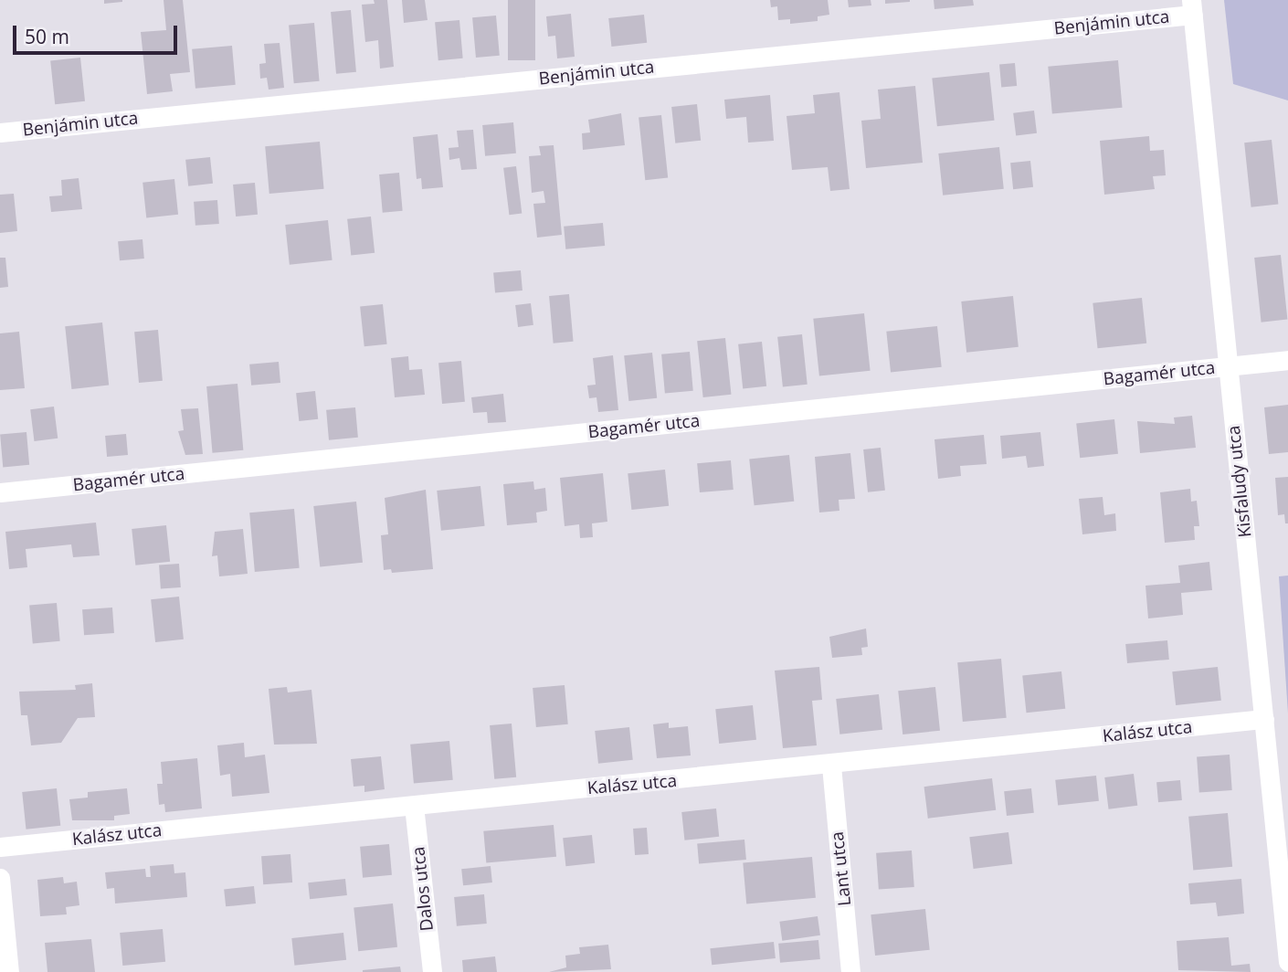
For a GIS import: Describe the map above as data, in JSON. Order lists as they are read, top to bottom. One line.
{"streets":{"street":["Benjámin utca","Bagamér utca","Kisfaludy utca","Kalász utca","Lant utca","Dalos utca"]},"crossings":[["Benjámin utca","Kisfaludy utca"],["Bagamér utca","Kisfaludy utca"],["Kisfaludy utca","Kalász utca"],["Kalász utca","Lant utca"],["Kalász utca","Dalos utca"]],"scale_bar":"50 m"}
